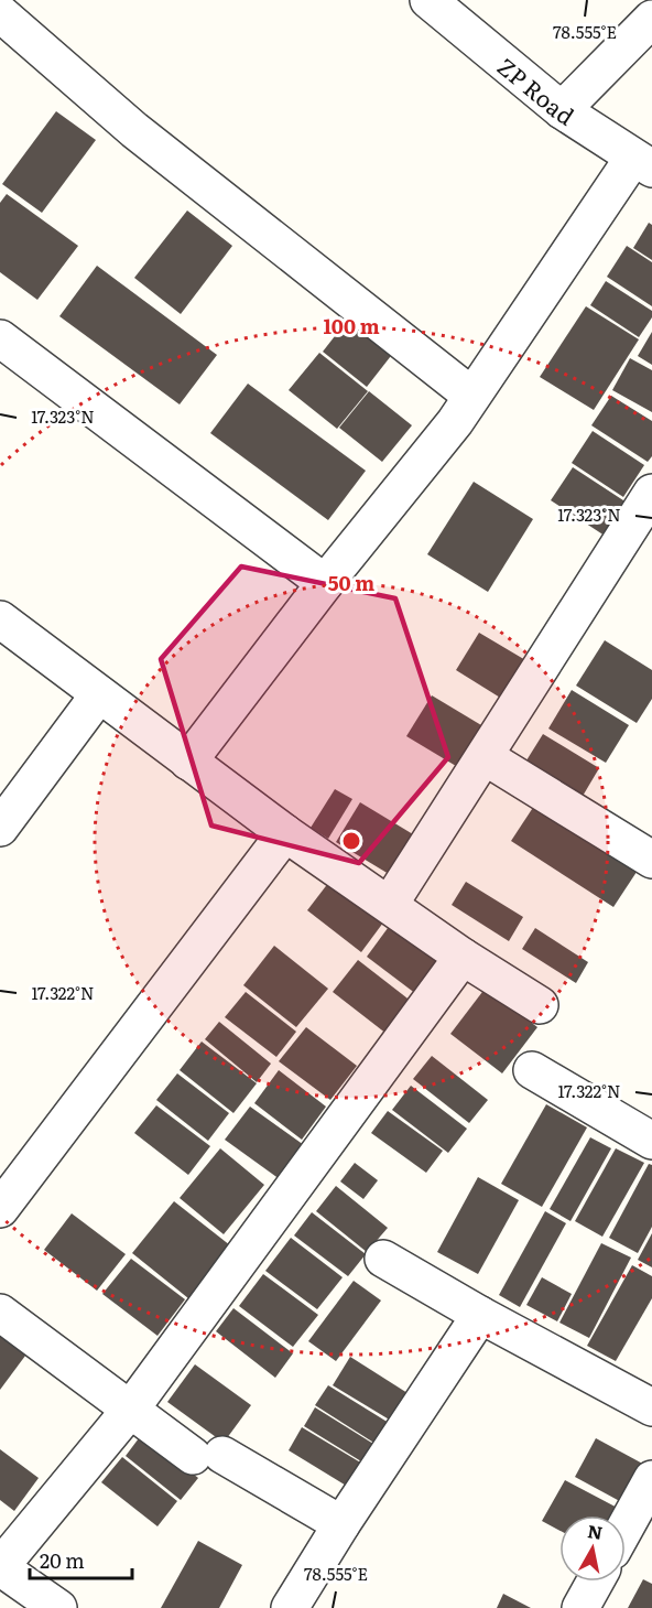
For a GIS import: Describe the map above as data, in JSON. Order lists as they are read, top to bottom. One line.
{"streets":{"street":["ZP Road"]},"scale_bar":"20 m","north":"top","coordinates":["78.555°E","17.323°N","17.322°N"],"rings":["100 m","50 m"]}
